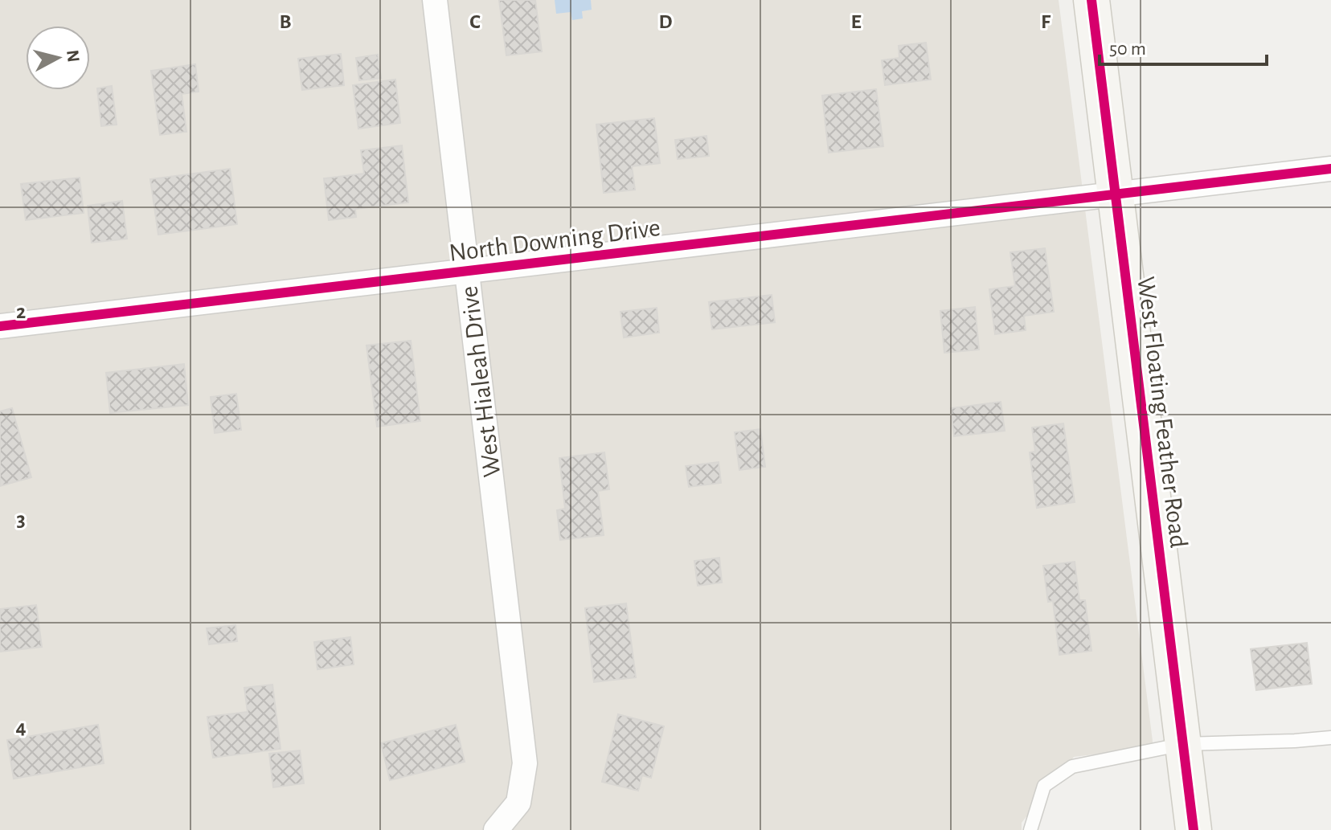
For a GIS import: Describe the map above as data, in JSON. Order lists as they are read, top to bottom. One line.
{"streets":{"main road":["West Floating Feather Road"],"street":["North Downing Drive","West Hialeah Drive"]},"crossings":[["North Downing Drive","West Hialeah Drive"],["North Downing Drive","West Floating Feather Road"]],"scale_bar":"50 m","north":"right","grid":{"columns":["B","C","D","E","F"],"rows":["2","3","4"]}}
